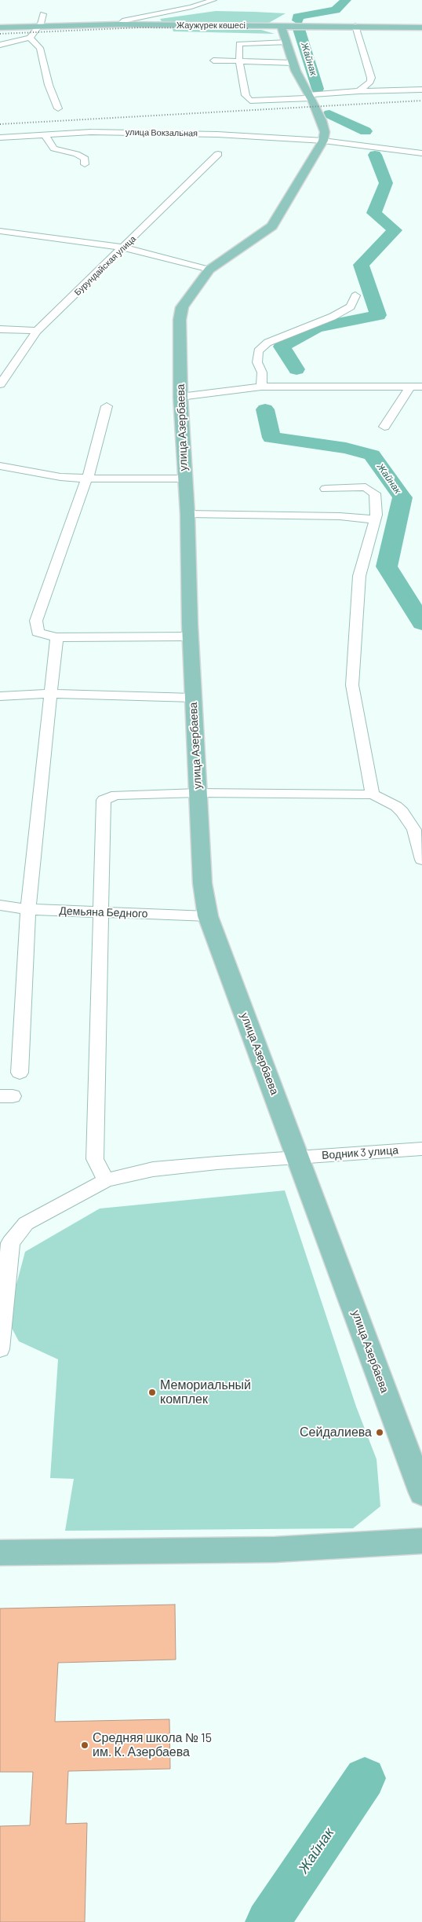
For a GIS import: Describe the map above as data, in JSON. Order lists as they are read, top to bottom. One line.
{"streets":{"main road":["Жаужүрек көшесі","улица Азербаева"],"street":["улица Вокзальная","Бурундайская улица","Демьяна Бедного","Водник 3 улица"]},"crossings":[["улица Вокзальная","улица Азербаева"],["улица Азербаева","Демьяна Бедного"],["улица Азербаева","Водник 3 улица"]],"water":["Жайнак"],"places":["Мемориальный комплек","Сейдалиева","Средняя школа № 15 им. К. Азербаева"]}
